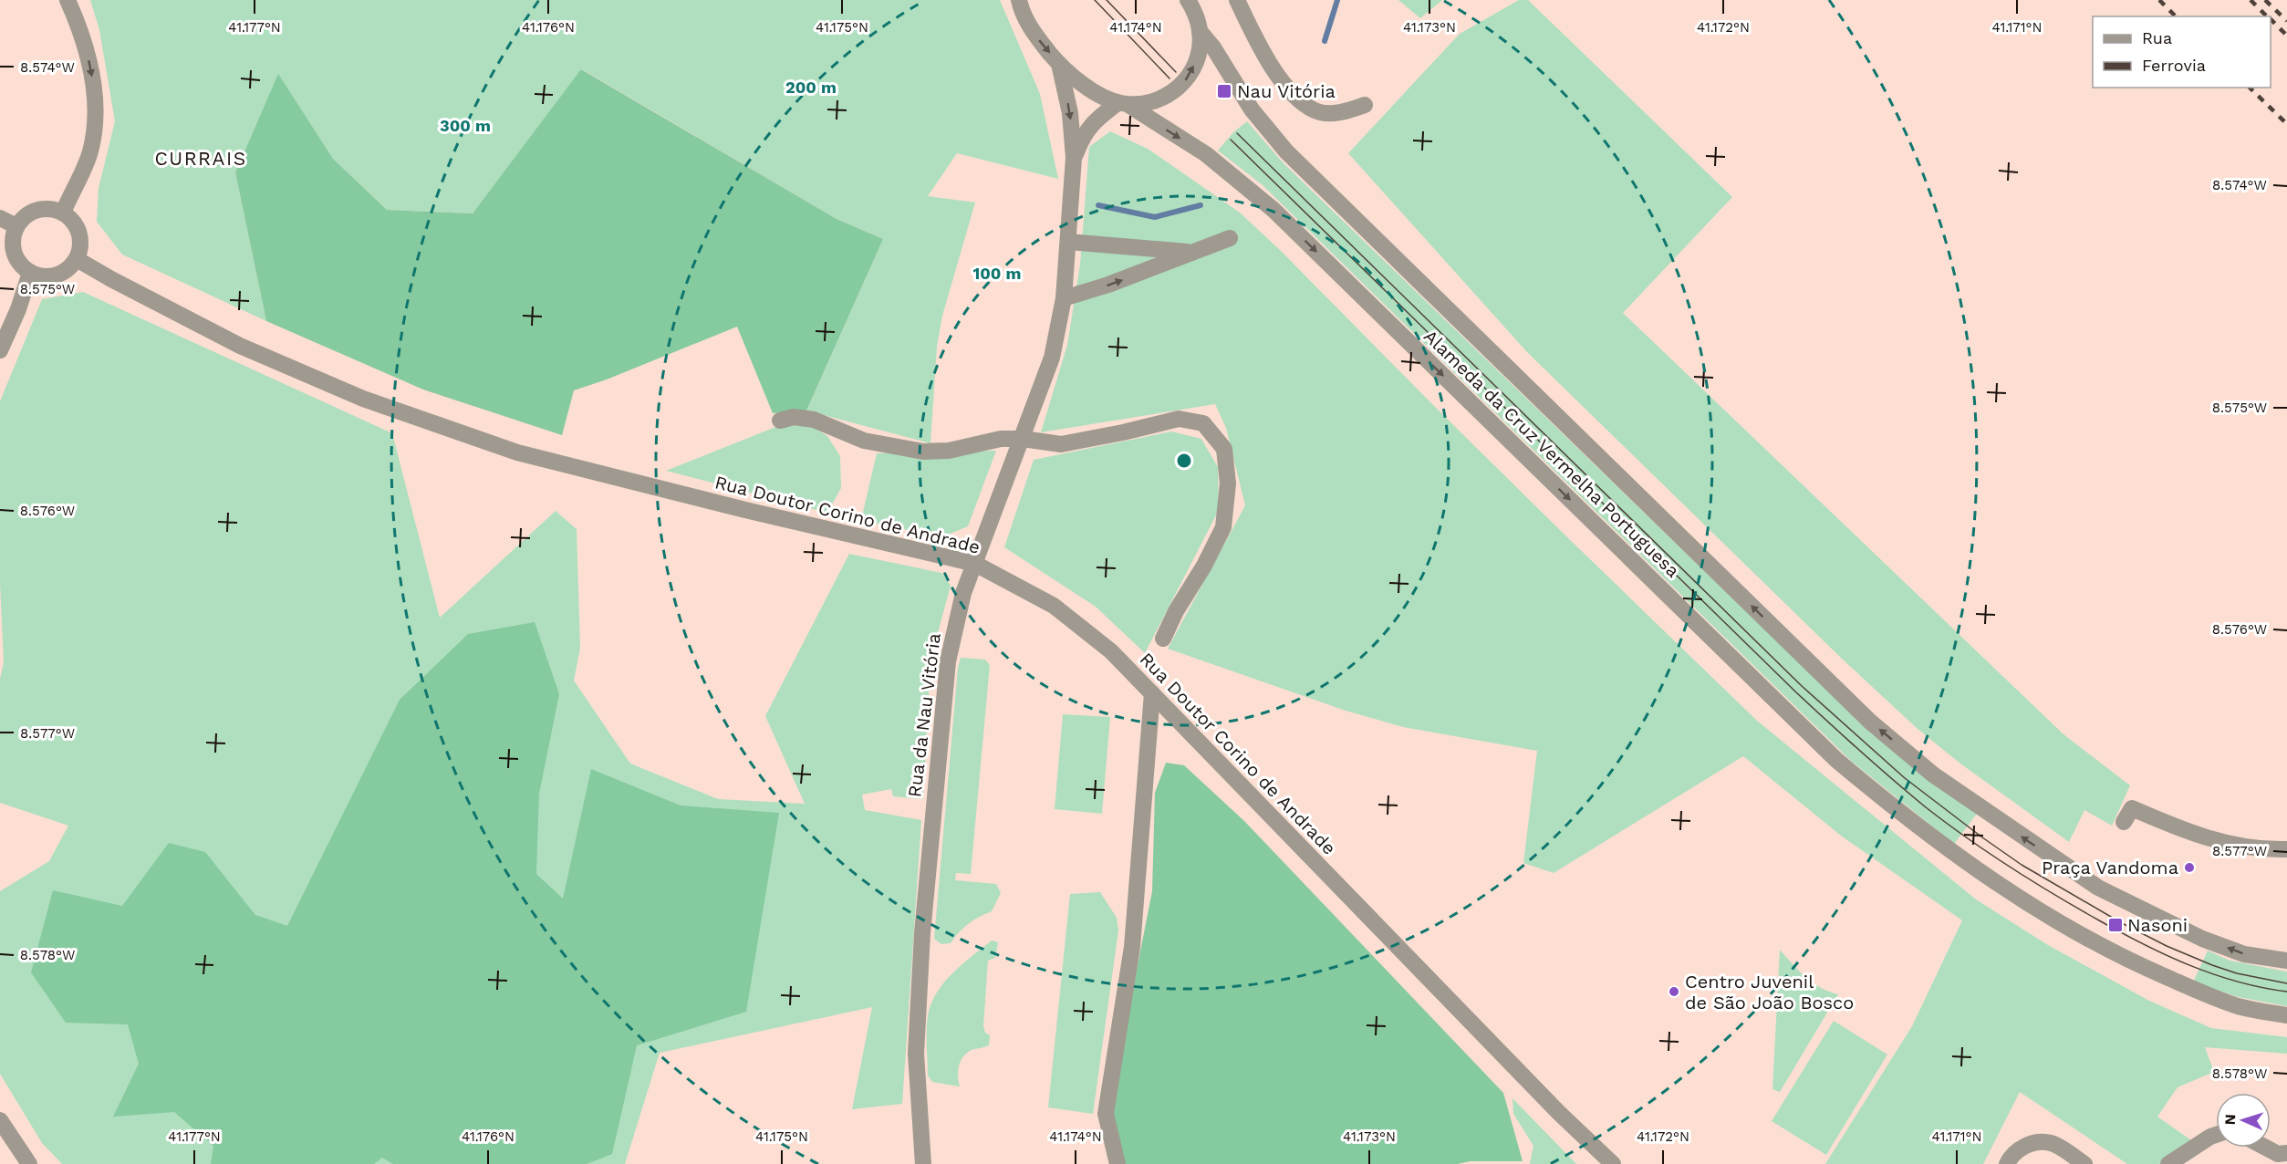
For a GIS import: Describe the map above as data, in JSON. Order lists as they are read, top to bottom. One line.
{"streets":{"street":["Alameda da Cruz Vermelha Portuguesa","Rua Doutor Corino de Andrade","Rua da Nau Vitória"]},"crossings":[["Alameda da Cruz Vermelha Portuguesa","Rua da Nau Vitória"],["Rua Doutor Corino de Andrade","Rua da Nau Vitória"]],"districts":["CURRAIS"],"places":{"transit":["Nau Vitória","Nasoni"],"other":["Praça Vandoma","Centro Juvenil de São João Bosco"]},"legend":["Rua","Ferrovia"],"north":"left","coordinates":["41.177°N","41.176°N","41.175°N","41.174°N","41.173°N","41.172°N","41.171°N","8.574°W","8.575°W","8.576°W","8.577°W","8.578°W"],"rings":["200 m","300 m","100 m"]}
